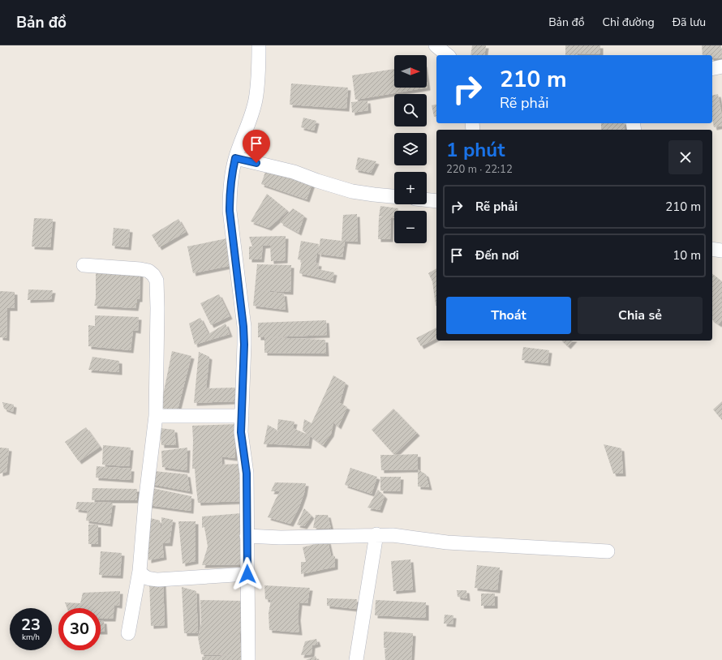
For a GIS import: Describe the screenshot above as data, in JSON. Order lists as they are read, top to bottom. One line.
{"north":"right","page":{"header":"Bản đồ","nav":["Bản đồ","Chỉ đường","Đã lưu"],"map_buttons":["+","−"],"turn":["210 m","Rẽ phải"],"heading":["1 phút","220 m · 22:12"],"list":[{"name":"Rẽ phải","value":"210 m"},{"name":"Đến nơi","value":"10 m"}],"buttons":["Thoát","Chia sẻ"],"speed":"23 km/h","limit":"30"}}
